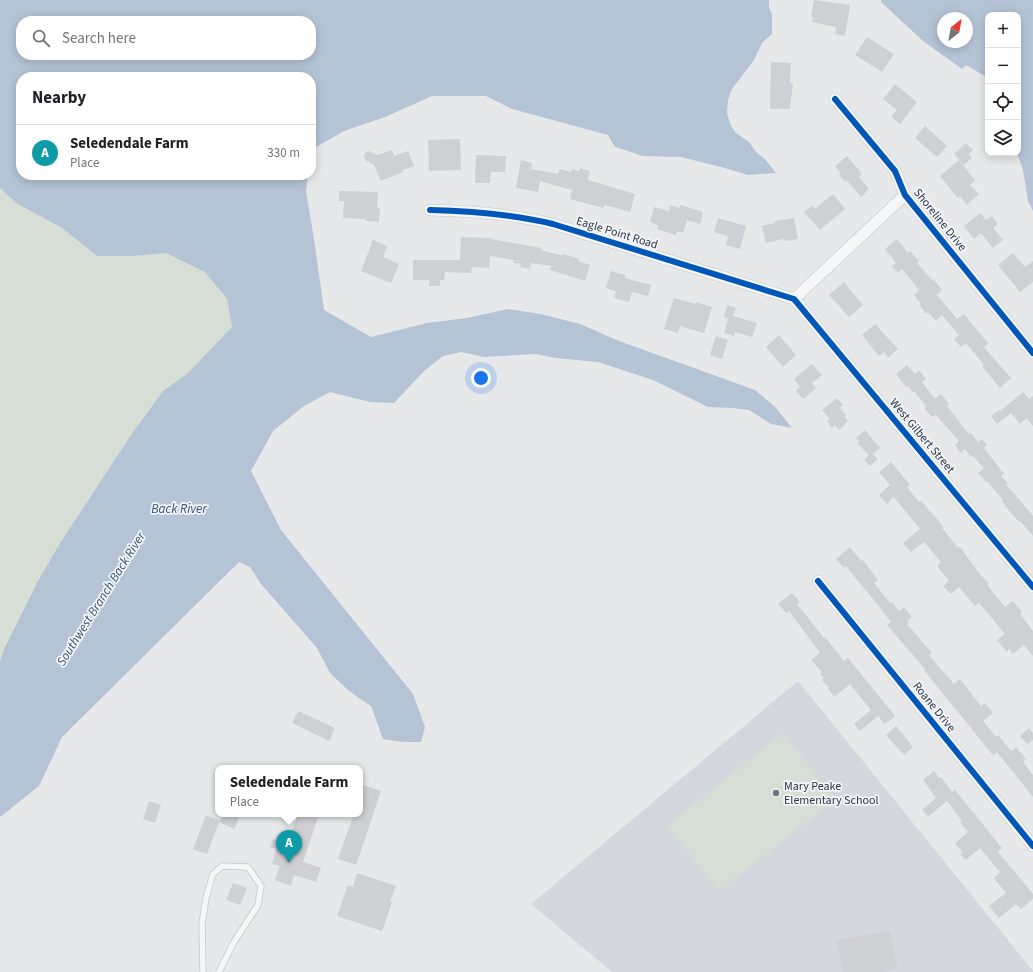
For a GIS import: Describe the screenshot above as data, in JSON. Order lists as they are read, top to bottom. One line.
{"streets":{"street":["Shoreline Drive","Eagle Point Road","West Gilbert Street","Roane Drive"]},"crossings":[["Eagle Point Road","West Gilbert Street"]],"water":["Back River","Southwest Branch Back River"],"places":["Mary Peake Elementary School"],"north":"top right","page":{"map_buttons":["+","−"],"search":"Search here","heading":"Nearby","list":[{"mark":"A","name":"Seledendale Farm","note":"Place","value":"330 m"}],"popup":["Seledendale Farm","Place"],"pins":"A"}}
